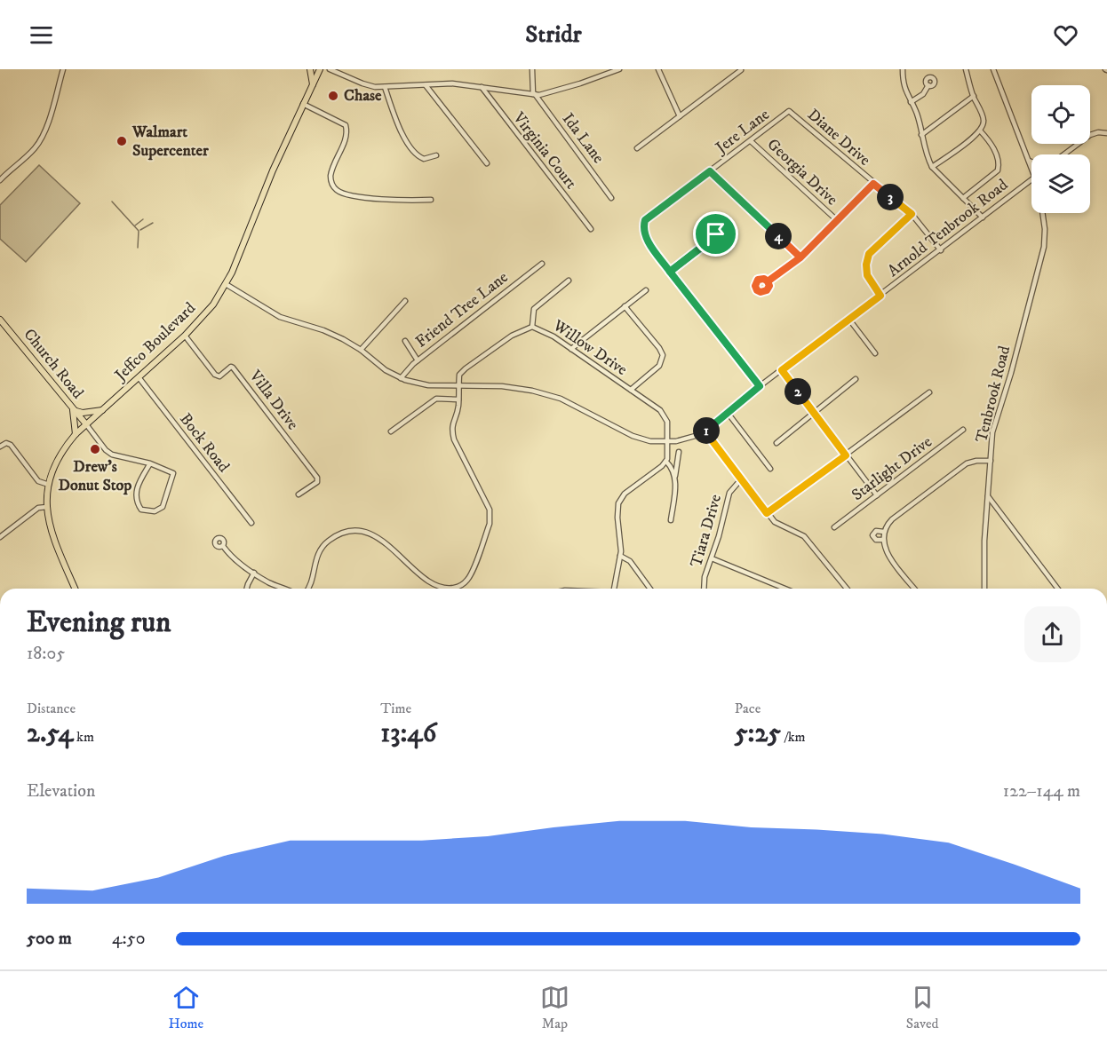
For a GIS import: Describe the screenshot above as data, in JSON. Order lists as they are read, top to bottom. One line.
{"streets":{"main road":["Jeffco Boulevard","Church Road"],"street":["Jere Lane","Diane Drive","Ida Lane","Virginia Court","Georgia Drive","Arnold Tenbrook Road","Friend Tree Lane","Willow Drive","Tenbrook Road","Villa Drive","Bock Road","Starlight Drive","Tiara Drive"]},"crossings":[["Jere Lane","Diane Drive"],["Jere Lane","Georgia Drive"],["Jere Lane","Arnold Tenbrook Road"],["Diane Drive","Arnold Tenbrook Road"],["Arnold Tenbrook Road","Friend Tree Lane"],["Arnold Tenbrook Road","Jeffco Boulevard"],["Arnold Tenbrook Road","Willow Drive"],["Jeffco Boulevard","Church Road"],["Jeffco Boulevard","Villa Drive"],["Jeffco Boulevard","Bock Road"]],"places":["Chase","Walmart Supercenter","Drew's Donut Stop"],"page":{"header":"Stridr","pins":["3","4","2","1"],"heading":["Evening run","18:05"],"stats":[["Distance","2.54 km"],["Time","13:46"],["Pace","5:25 /km"]],"chart":["Elevation","122–144 m"],"list":[{"name":"500 m","note":"4:50"}],"tabs":["Home","Map","Saved"]}}
